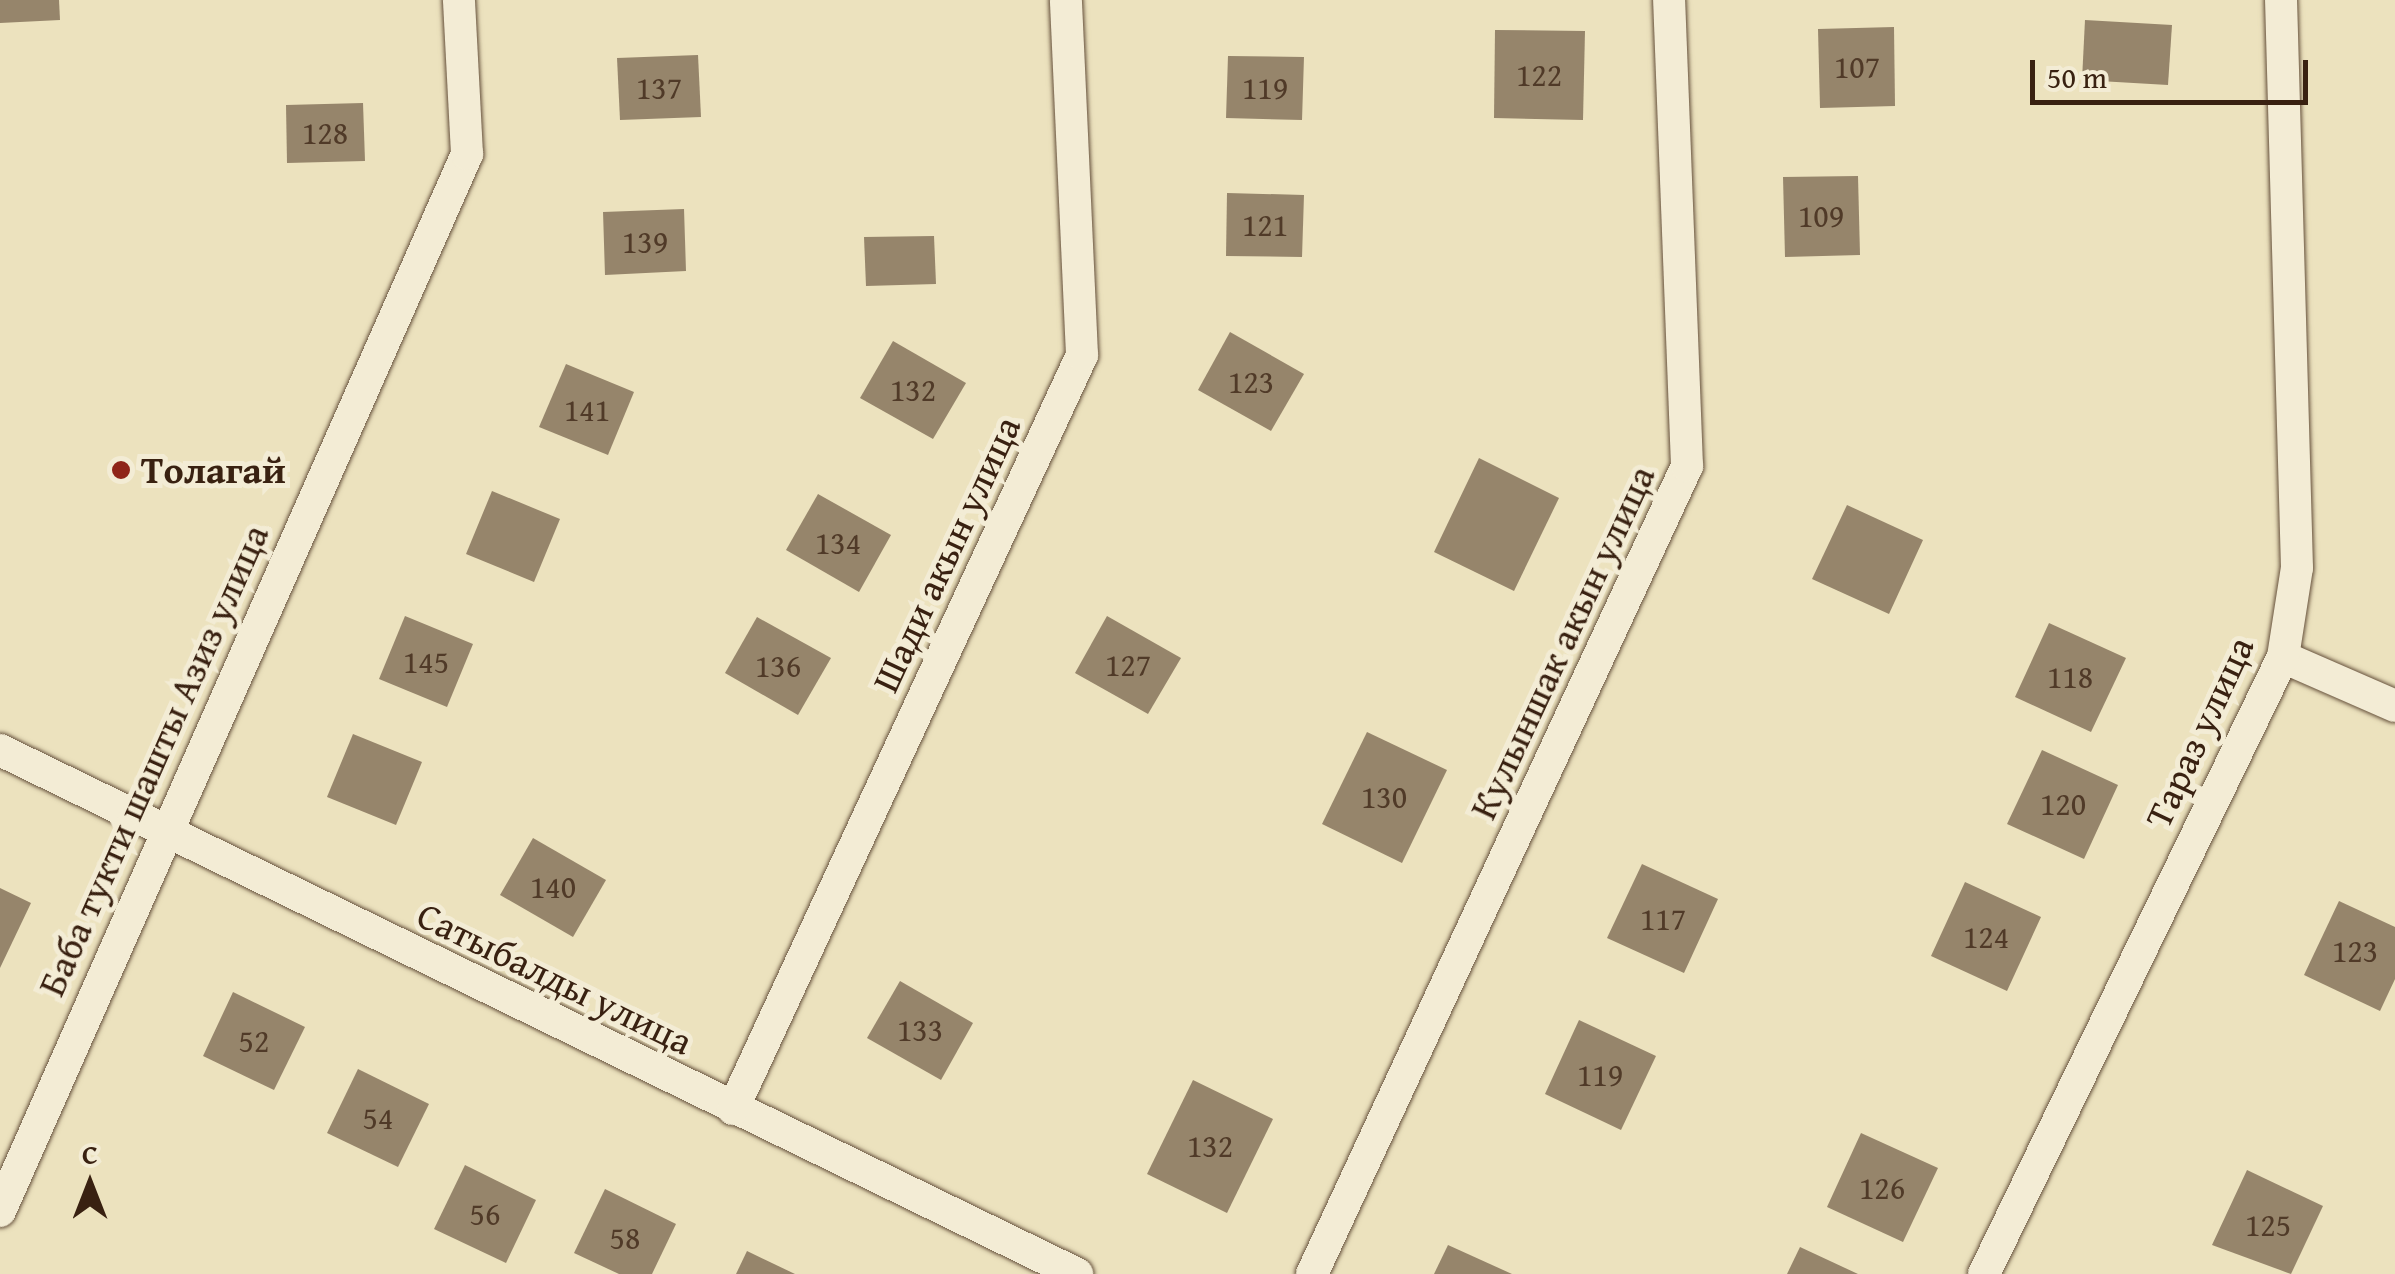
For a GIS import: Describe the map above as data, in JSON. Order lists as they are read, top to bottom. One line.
{"streets":{"street":["Шади акын улица","Кулыншак акын улица","Тараз улица","Баба тукти шашты Азиз улица","Сатыбалды улица"]},"crossings":[["Шади акын улица","Сатыбалды улица"],["Баба тукти шашты Азиз улица","Сатыбалды улица"]],"places":["Толагай"],"house_numbers":["107","122","137","119","128","109","121","139","123","132","141","134","145","127","136","118","130","120","140","117","124","123","133","52","119","54","132","126","56","125","58"],"scale_bar":"50 m","north":"top"}
